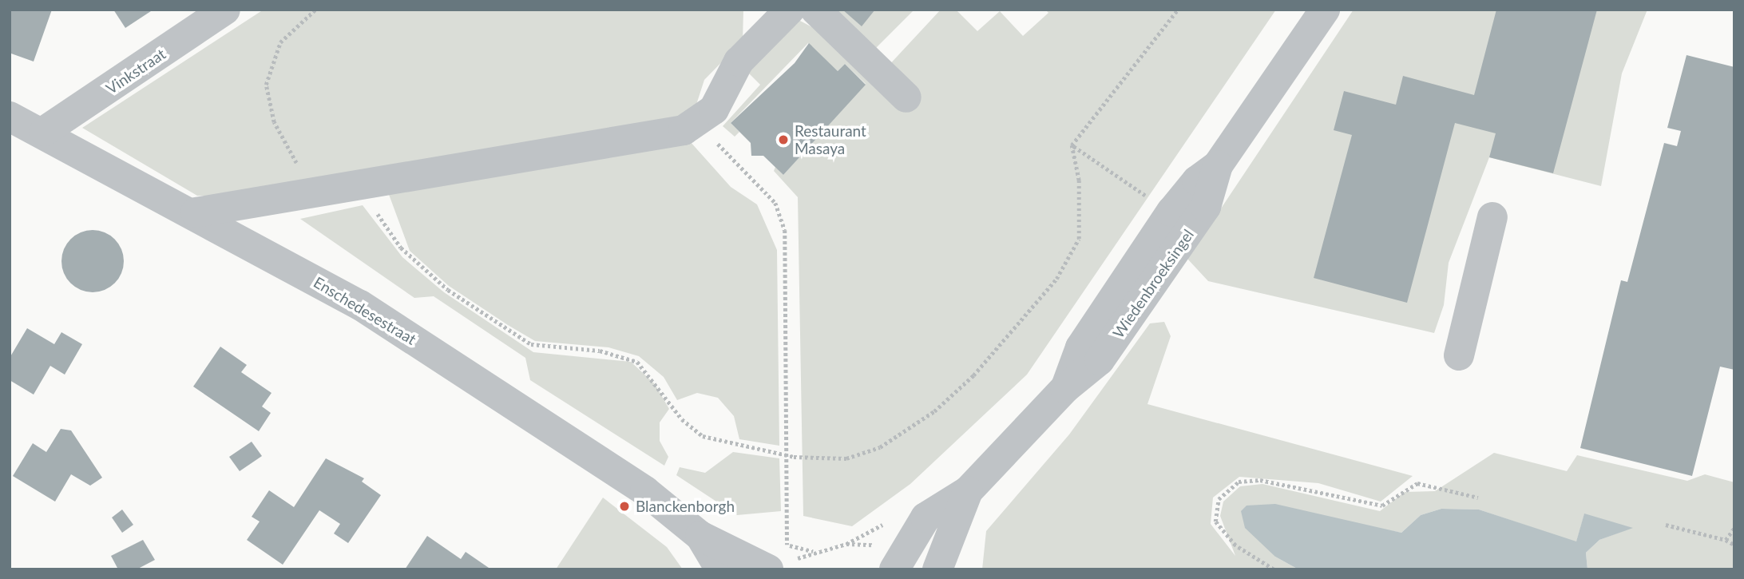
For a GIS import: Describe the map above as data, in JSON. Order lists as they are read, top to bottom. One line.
{"streets":{"street":["Vinkstraat","Wiedenbroeksingel","Enschedesestraat"]},"crossings":[["Vinkstraat","Enschedesestraat"]],"places":["Restaurant Masaya","Blanckenborgh"]}
